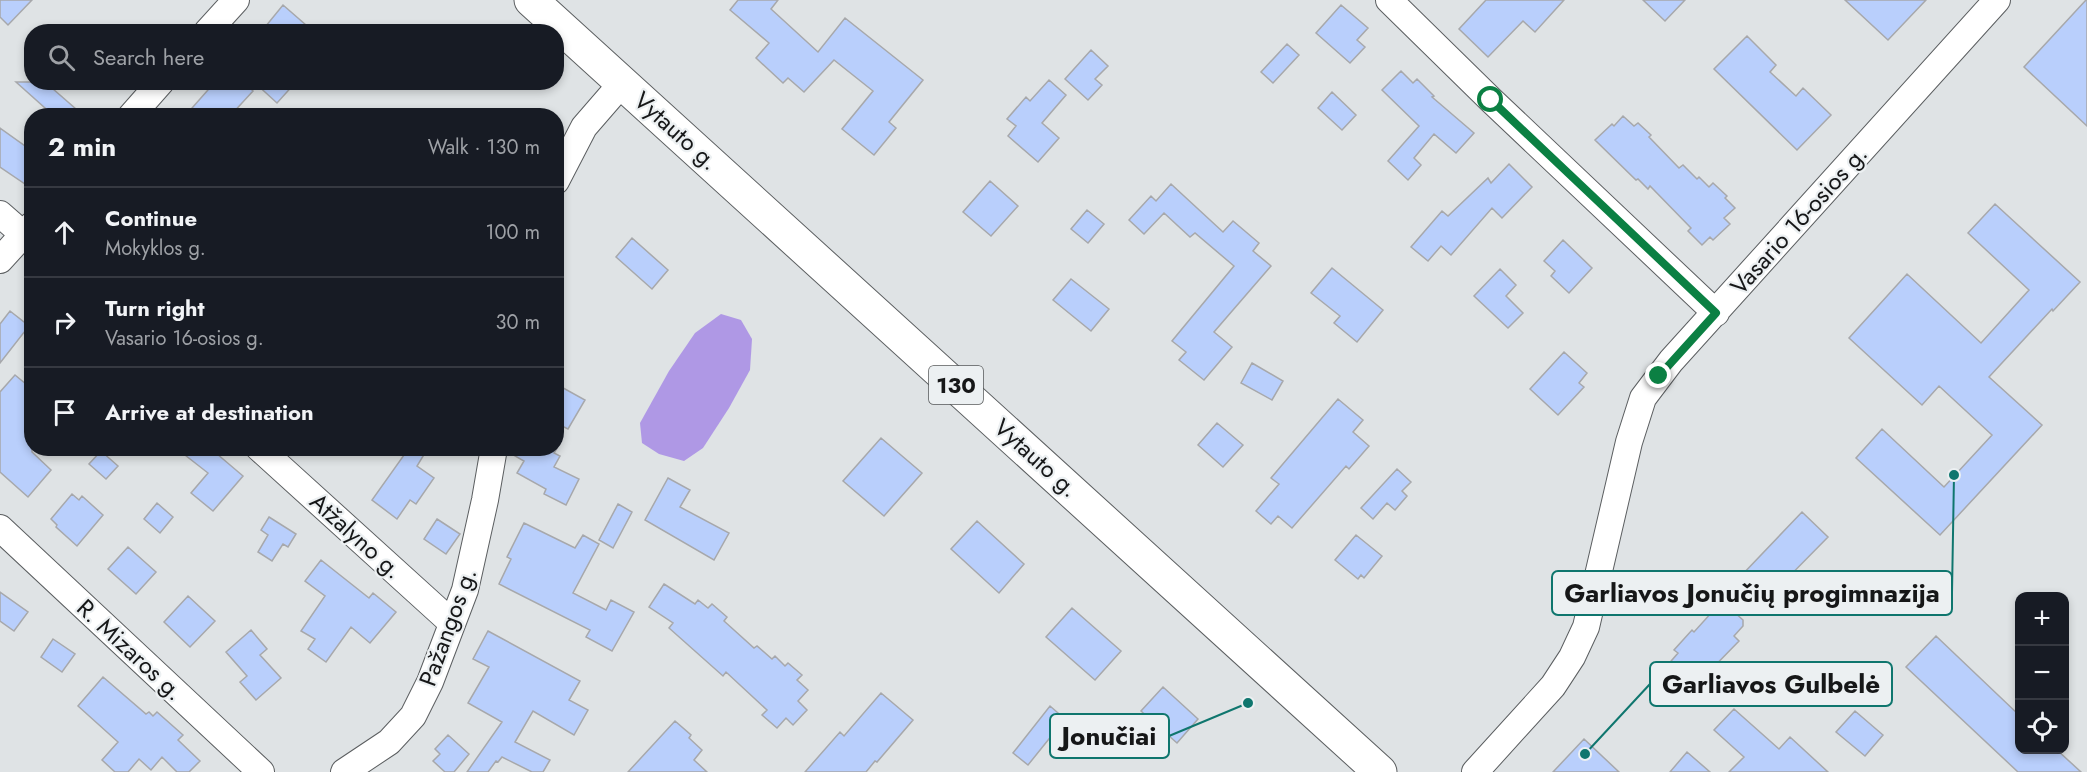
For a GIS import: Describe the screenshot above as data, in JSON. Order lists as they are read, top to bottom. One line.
{"streets":{"main road":["Vytauto g.","130"],"street":["Vasario 16-osios g.","Atžalyno g.","Pažangos g.","R. Mizaros g."]},"crossings":[["Atžalyno g.","Pažangos g."]],"places":["Garliavos Jonučių progimnazija","Jonučiai","Garliavos Gulbelė"],"page":{"search":"Search here","heading":["2 min","Walk · 130 m"],"list":[["Continue","Mokyklos g.","100 m"],["Turn right","Vasario 16-osios g.","30 m"],"Arrive at destination"],"map_buttons":["+","−"]}}
